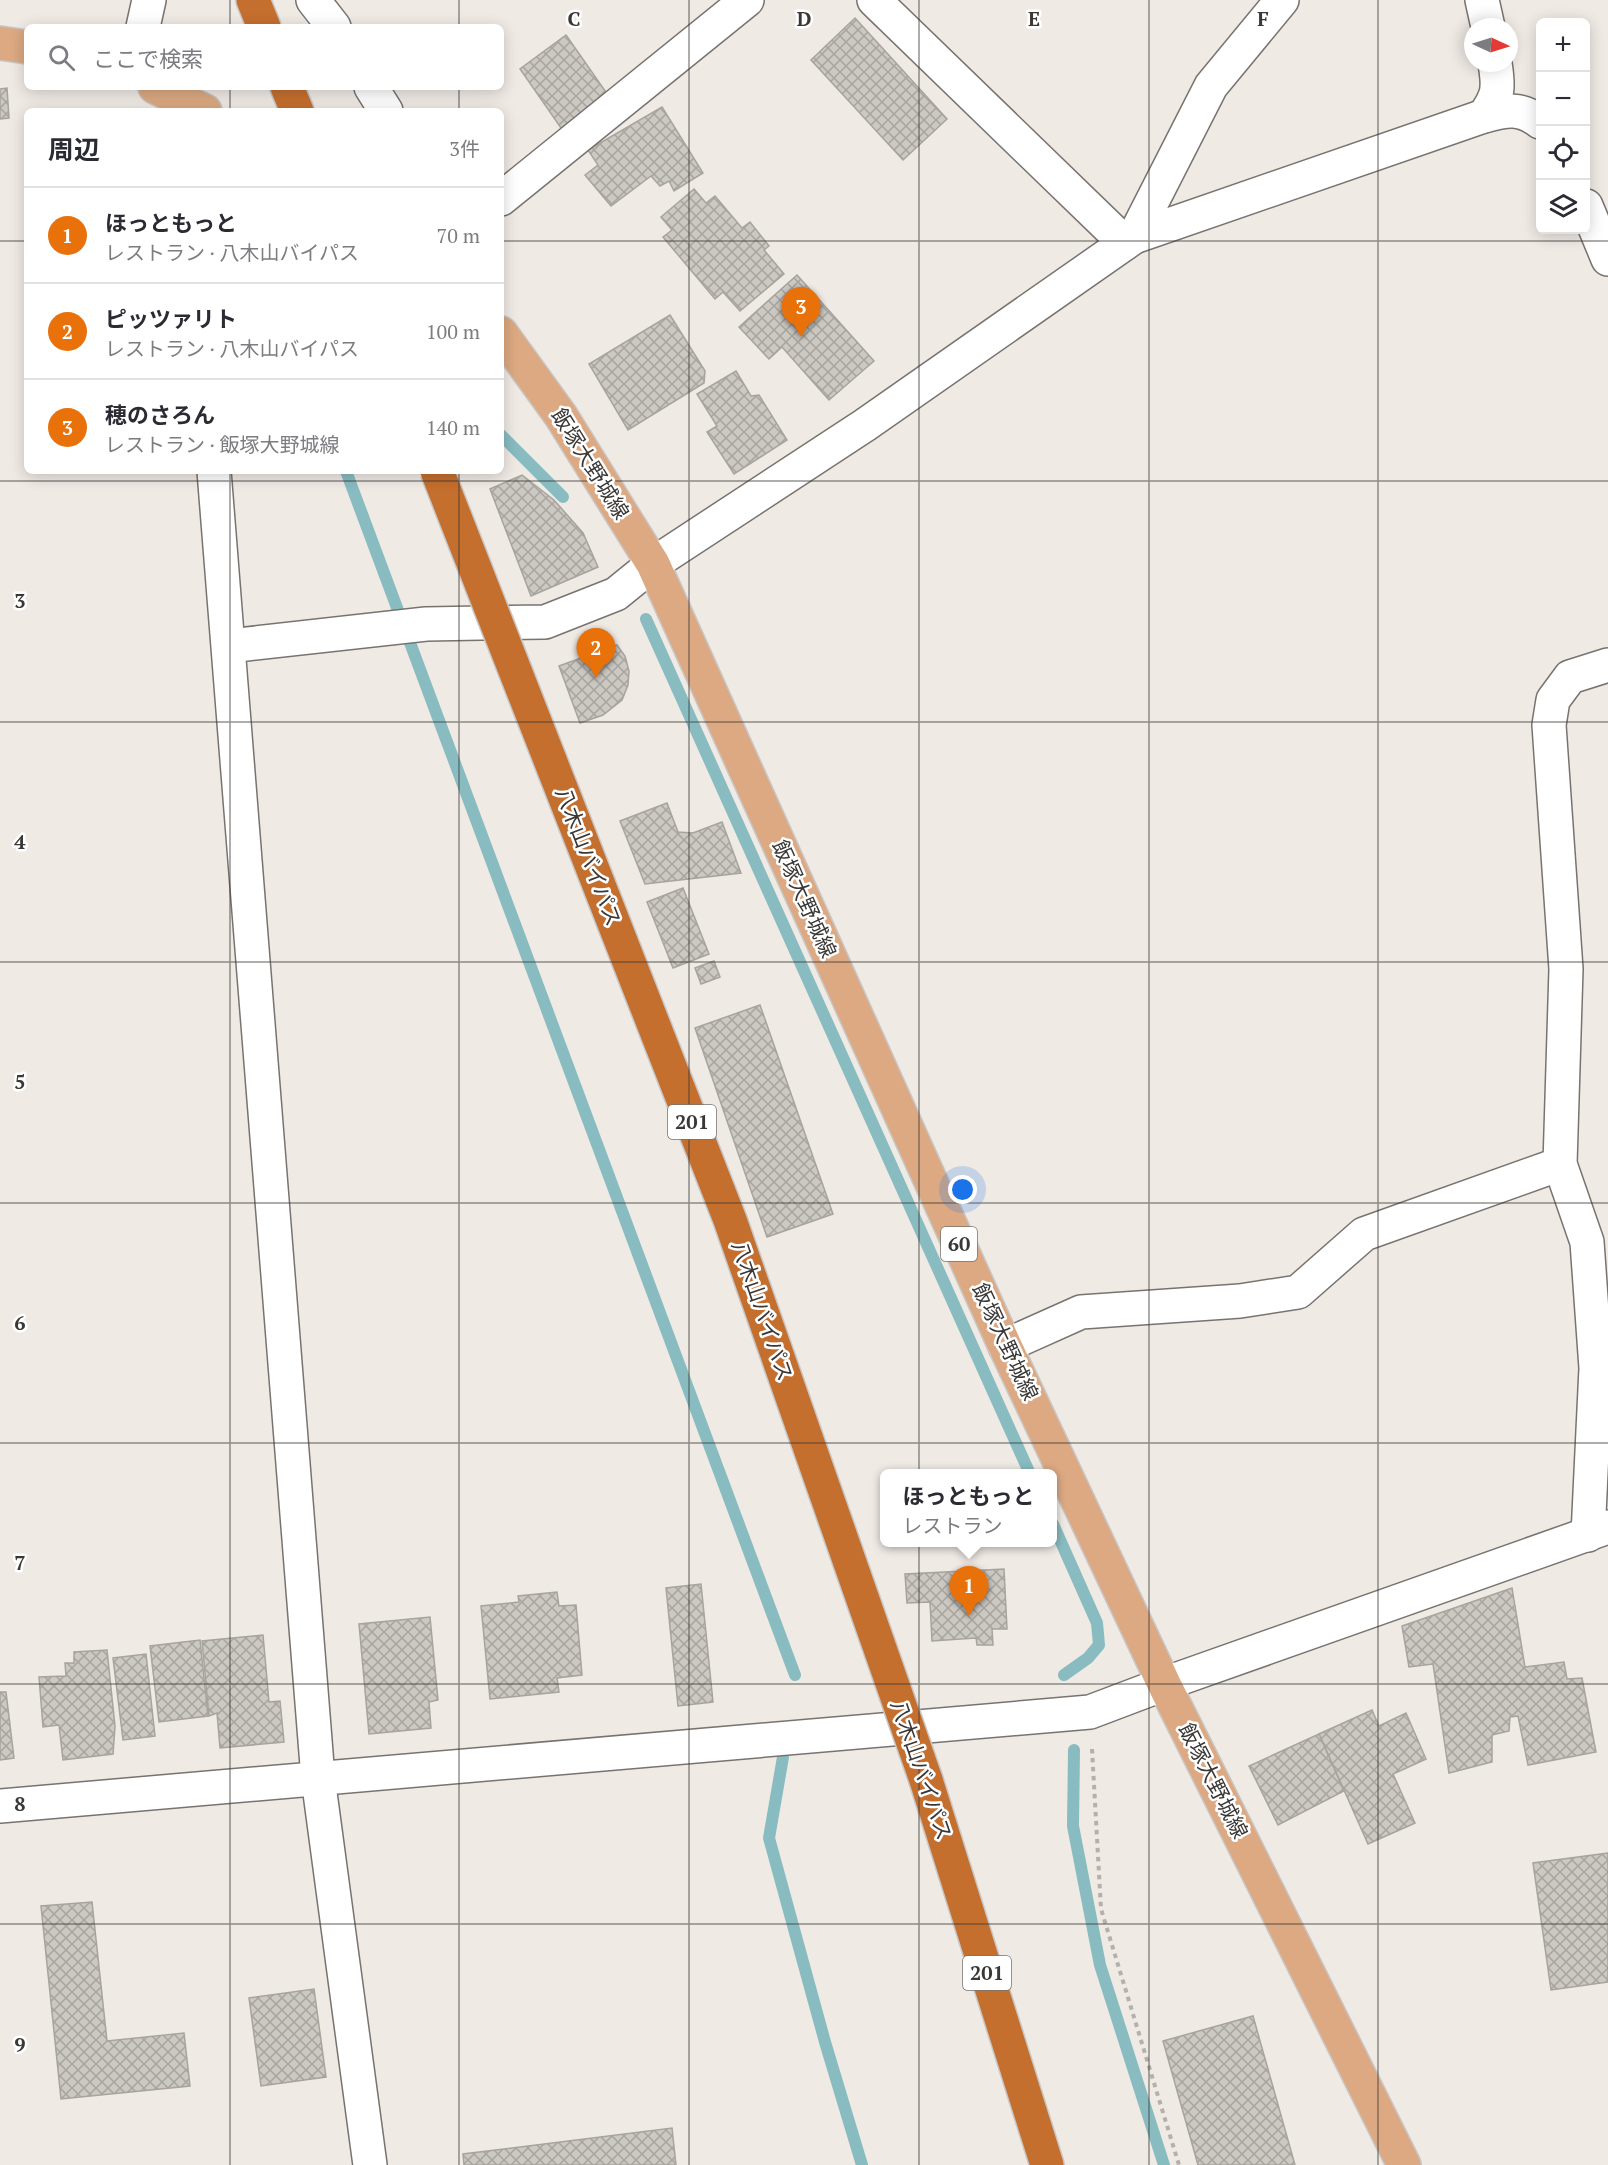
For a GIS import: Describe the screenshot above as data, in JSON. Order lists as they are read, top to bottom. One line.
{"streets":{"highway":["八木山バイパス","201"],"main road":["飯塚大野城線","60"]},"north":"right","page":{"map_buttons":["+","−"],"search":"ここで検索","heading":["周辺","3件"],"list":[{"mark":"1","name":"ほっともっと","note":"レストラン · 八木山バイパス","value":"70 m"},{"mark":"2","name":"ピッツァリト","note":"レストラン · 八木山バイパス","value":"100 m"},{"mark":"3","name":"穂のさろん","note":"レストラン · 飯塚大野城線","value":"140 m"}],"pins":["3","2","1"],"popup":["ほっともっと","レストラン"]},"grid":{"columns":["C","D","E","F"],"rows":["3","4","5","6","7","8","9"]}}
